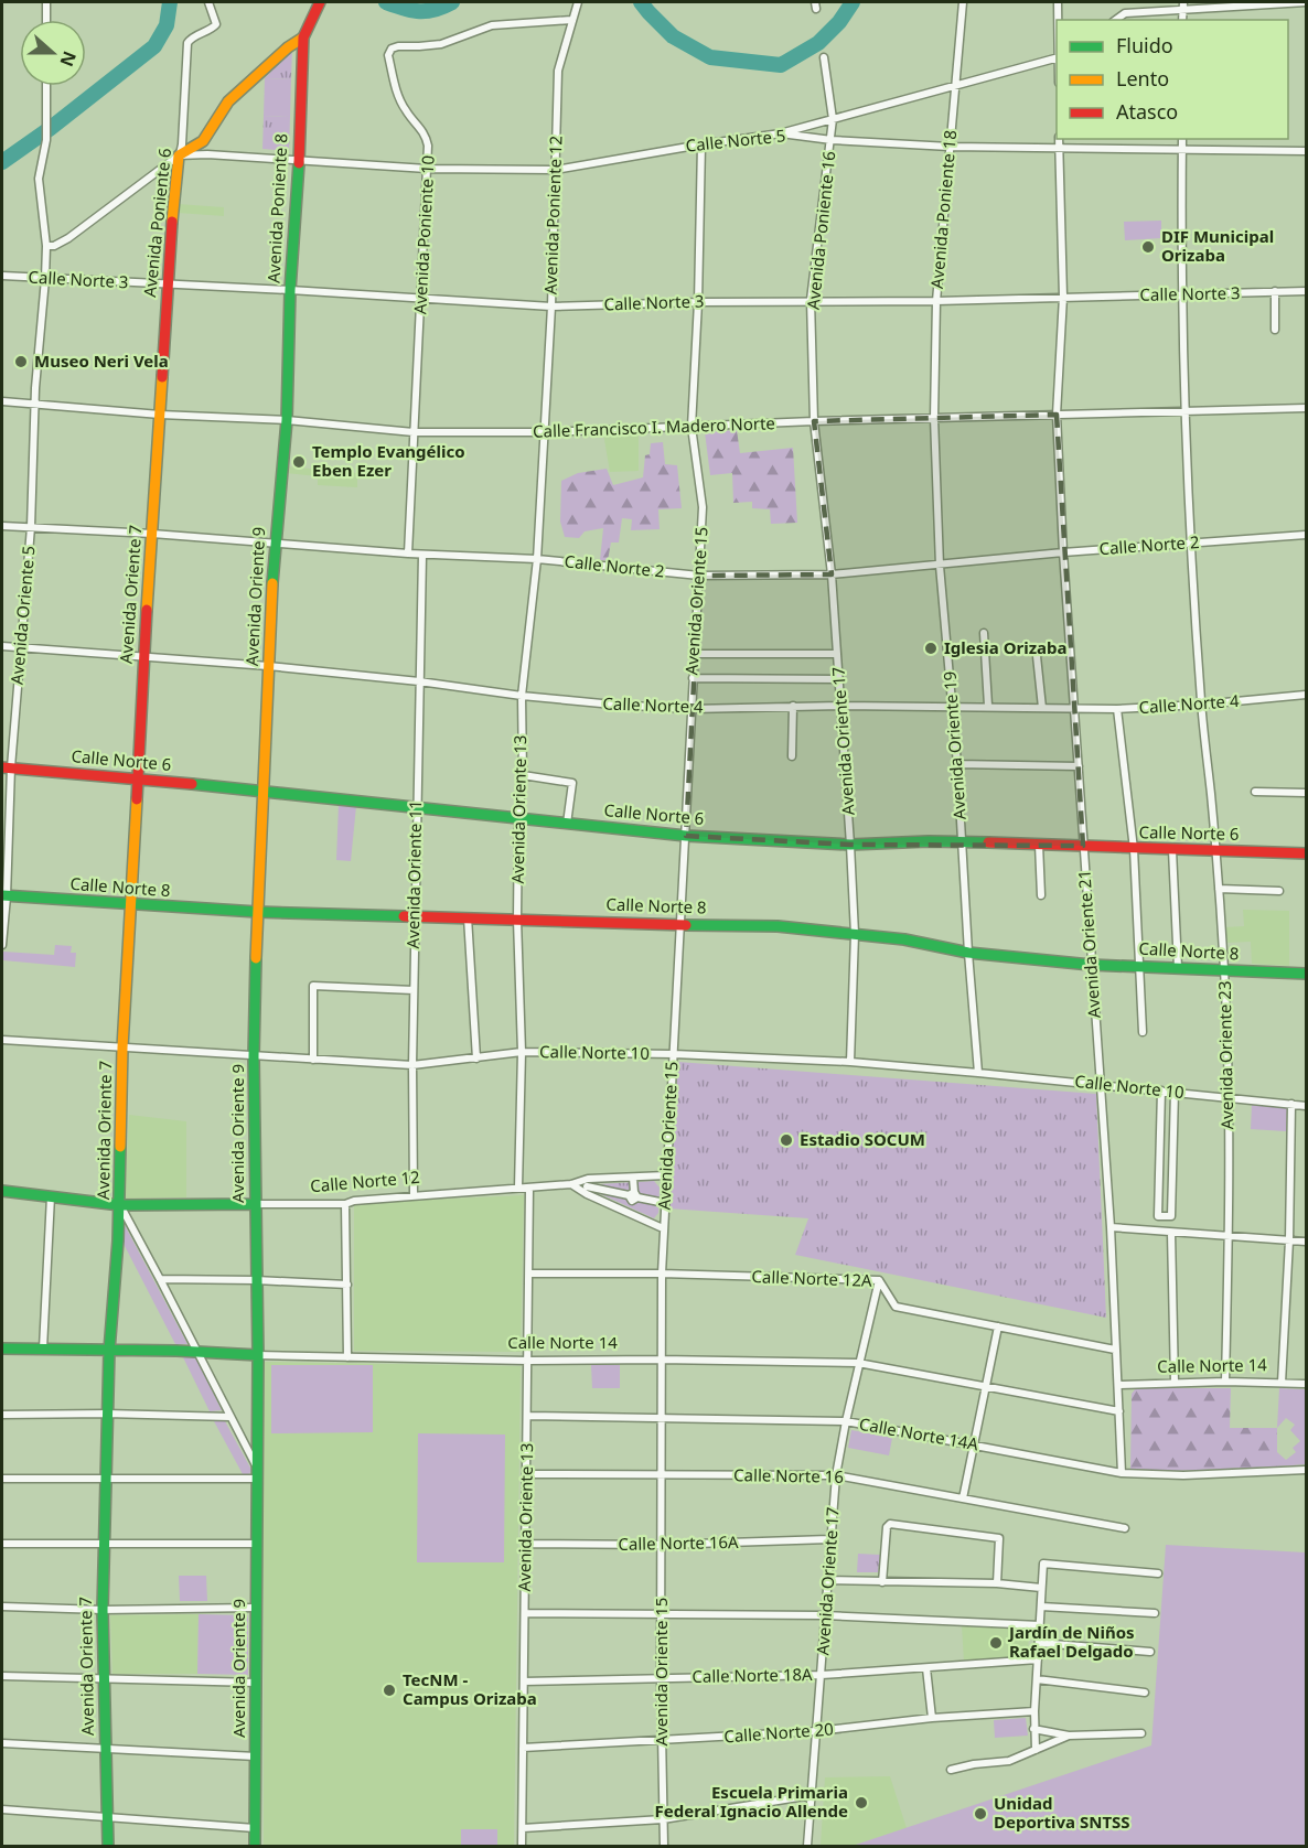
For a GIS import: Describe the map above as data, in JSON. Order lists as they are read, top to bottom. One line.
{"streets":{"street":["Calle Norte 5","Avenida Poniente 8","Avenida Poniente 18","Avenida Poniente 12","Avenida Poniente 6","Avenida Poniente 16","Avenida Poniente 10","Calle Norte 3","Calle Francisco I. Madero Norte","Calle Norte 2","Avenida Oriente 7","Avenida Oriente 9","Avenida Oriente 15","Avenida Oriente 5","Calle Norte 4","Avenida Oriente 17","Avenida Oriente 19","Calle Norte 6","Avenida Oriente 13","Avenida Oriente 11","Calle Norte 8","Avenida Oriente 21","Calle Norte 10","Avenida Oriente 23","Calle Norte 12","Calle Norte 12A","Calle Norte 14","Calle Norte 14A","Calle Norte 16","Calle Norte 16A","Calle Norte 18A","Calle Norte 20"]},"crossings":[["Calle Norte 5","Avenida Poniente 8"],["Calle Norte 5","Avenida Poniente 18"],["Calle Norte 5","Avenida Poniente 12"],["Calle Norte 5","Avenida Poniente 6"],["Calle Norte 5","Avenida Poniente 16"],["Calle Norte 5","Avenida Poniente 10"],["Calle Norte 5","Avenida Oriente 15"],["Calle Norte 5","Avenida Oriente 21"],["Calle Norte 5","Avenida Oriente 23"],["Avenida Poniente 8","Calle Norte 3"],["Avenida Poniente 8","Calle Francisco I. Madero Norte"],["Avenida Poniente 8","Avenida Oriente 9"],["Avenida Poniente 18","Calle Norte 3"],["Avenida Poniente 18","Calle Francisco I. Madero Norte"],["Avenida Poniente 18","Avenida Oriente 19"],["Avenida Poniente 12","Avenida Poniente 10"],["Avenida Poniente 12","Calle Norte 3"],["Avenida Poniente 12","Calle Francisco I. Madero Norte"],["Avenida Poniente 12","Avenida Oriente 13"],["Avenida Poniente 6","Calle Norte 3"],["Avenida Poniente 6","Calle Francisco I. Madero Norte"],["Avenida Poniente 6","Avenida Oriente 7"],["Avenida Poniente 16","Calle Norte 3"],["Avenida Poniente 16","Calle Francisco I. Madero Norte"],["Avenida Poniente 16","Avenida Oriente 17"],["Avenida Poniente 10","Calle Norte 3"],["Avenida Poniente 10","Calle Francisco I. Madero Norte"],["Calle Norte 3","Avenida Oriente 15"],["Calle Norte 3","Avenida Oriente 5"],["Calle Norte 3","Avenida Oriente 21"],["Calle Norte 3","Avenida Oriente 23"],["Calle Francisco I. Madero Norte","Avenida Oriente 7"],["Calle Francisco I. Madero Norte","Avenida Oriente 9"],["Calle Francisco I. Madero Norte","Avenida Oriente 15"],["Calle Francisco I. Madero Norte","Avenida Oriente 5"],["Calle Francisco I. Madero Norte","Avenida Oriente 17"],["Calle Francisco I. Madero Norte","Avenida Oriente 19"],["Calle Francisco I. Madero Norte","Avenida Oriente 13"],["Calle Francisco I. Madero Norte","Avenida Oriente 21"],["Calle Francisco I. Madero Norte","Avenida Oriente 23"],["Calle Norte 2","Avenida Oriente 7"],["Calle Norte 2","Avenida Oriente 9"],["Calle Norte 2","Avenida Oriente 15"],["Calle Norte 2","Avenida Oriente 5"],["Calle Norte 2","Avenida Oriente 17"],["Calle Norte 2","Avenida Oriente 19"],["Calle Norte 2","Avenida Oriente 13"],["Calle Norte 2","Avenida Oriente 11"],["Calle Norte 2","Avenida Oriente 21"],["Calle Norte 2","Avenida Oriente 23"],["Avenida Oriente 7","Calle Norte 4"],["Avenida Oriente 7","Calle Norte 6"],["Avenida Oriente 7","Calle Norte 8"],["Avenida Oriente 7","Calle Norte 10"],["Avenida Oriente 7","Calle Norte 12"],["Avenida Oriente 7","Calle Norte 14"],["Avenida Oriente 9","Calle Norte 4"],["Avenida Oriente 9","Calle Norte 6"],["Avenida Oriente 9","Calle Norte 8"],["Avenida Oriente 9","Calle Norte 10"],["Avenida Oriente 9","Calle Norte 12"],["Avenida Oriente 9","Calle Norte 14"],["Avenida Oriente 15","Calle Norte 4"],["Avenida Oriente 15","Calle Norte 6"],["Avenida Oriente 15","Calle Norte 8"],["Avenida Oriente 15","Calle Norte 10"],["Avenida Oriente 15","Calle Norte 12"],["Avenida Oriente 15","Calle Norte 12A"],["Avenida Oriente 15","Calle Norte 14"],["Avenida Oriente 15","Calle Norte 14A"],["Avenida Oriente 15","Calle Norte 16"],["Avenida Oriente 15","Calle Norte 16A"],["Avenida Oriente 15","Calle Norte 18A"],["Avenida Oriente 15","Calle Norte 20"],["Avenida Oriente 5","Calle Norte 4"],["Avenida Oriente 5","Calle Norte 6"],["Avenida Oriente 5","Calle Norte 8"],["Calle Norte 4","Avenida Oriente 17"],["Calle Norte 4","Avenida Oriente 19"],["Calle Norte 4","Avenida Oriente 13"],["Calle Norte 4","Avenida Oriente 11"],["Calle Norte 4","Avenida Oriente 21"],["Calle Norte 4","Avenida Oriente 23"],["Avenida Oriente 17","Calle Norte 6"],["Avenida Oriente 17","Calle Norte 8"],["Avenida Oriente 17","Calle Norte 10"],["Avenida Oriente 17","Calle Norte 12A"],["Avenida Oriente 17","Calle Norte 14"],["Avenida Oriente 17","Calle Norte 14A"],["Avenida Oriente 17","Calle Norte 16"],["Avenida Oriente 17","Calle Norte 16A"],["Avenida Oriente 17","Calle Norte 18A"],["Avenida Oriente 17","Calle Norte 20"],["Avenida Oriente 19","Calle Norte 6"],["Avenida Oriente 19","Calle Norte 8"],["Avenida Oriente 19","Calle Norte 10"],["Calle Norte 6","Avenida Oriente 13"],["Calle Norte 6","Avenida Oriente 11"],["Calle Norte 6","Avenida Oriente 21"],["Calle Norte 6","Avenida Oriente 23"],["Avenida Oriente 13","Calle Norte 8"],["Avenida Oriente 13","Calle Norte 10"],["Avenida Oriente 13","Calle Norte 12"],["Avenida Oriente 13","Calle Norte 12A"],["Avenida Oriente 13","Calle Norte 14"],["Avenida Oriente 13","Calle Norte 14A"],["Avenida Oriente 13","Calle Norte 16"],["Avenida Oriente 13","Calle Norte 16A"],["Avenida Oriente 13","Calle Norte 18A"],["Avenida Oriente 13","Calle Norte 20"],["Avenida Oriente 11","Calle Norte 8"],["Avenida Oriente 11","Calle Norte 10"],["Avenida Oriente 11","Calle Norte 12"],["Calle Norte 8","Avenida Oriente 21"],["Calle Norte 8","Avenida Oriente 23"],["Avenida Oriente 21","Calle Norte 10"],["Avenida Oriente 21","Calle Norte 12A"],["Avenida Oriente 21","Calle Norte 14"],["Avenida Oriente 21","Calle Norte 14A"],["Calle Norte 10","Avenida Oriente 23"],["Avenida Oriente 23","Calle Norte 14"]],"places":["DIF Municipal Orizaba","Museo Neri Vela","Templo Evangélico Eben Ezer","Iglesia Orizaba","Estadio SOCUM","Jardín de Niños Rafael Delgado","TecNM - Campus Orizaba","Escuela Primaria Federal Ignacio Allende","Unidad Deportiva SNTSS"],"legend":["Fluido","Lento","Atasco"],"north":"right"}
